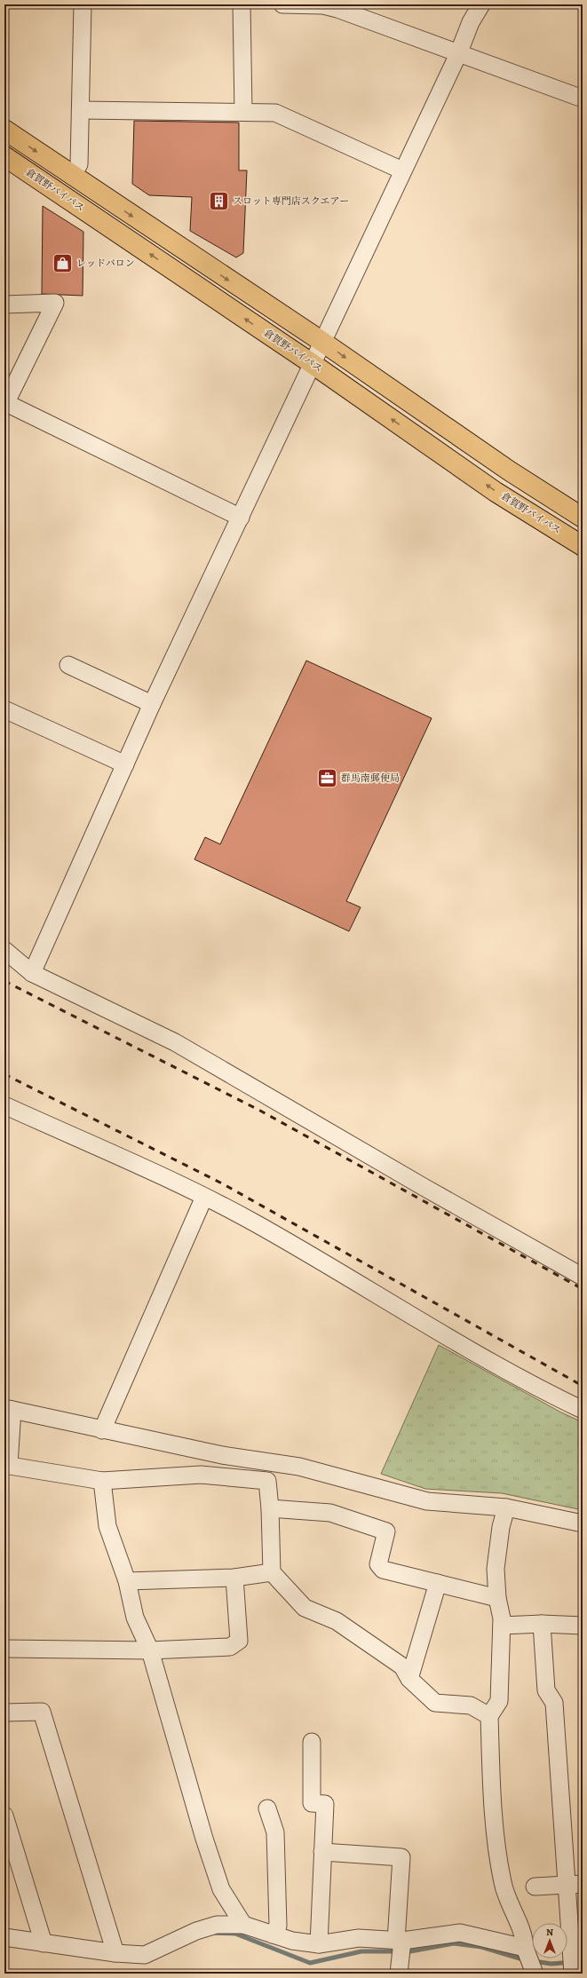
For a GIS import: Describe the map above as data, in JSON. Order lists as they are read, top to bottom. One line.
{"streets":{"highway":["倉賀野バイパス"]},"places":{"building":["スロット専門店スクエアー"],"shop":["レッドバロン"],"office":["群馬南郵便局"]},"north":"top"}
